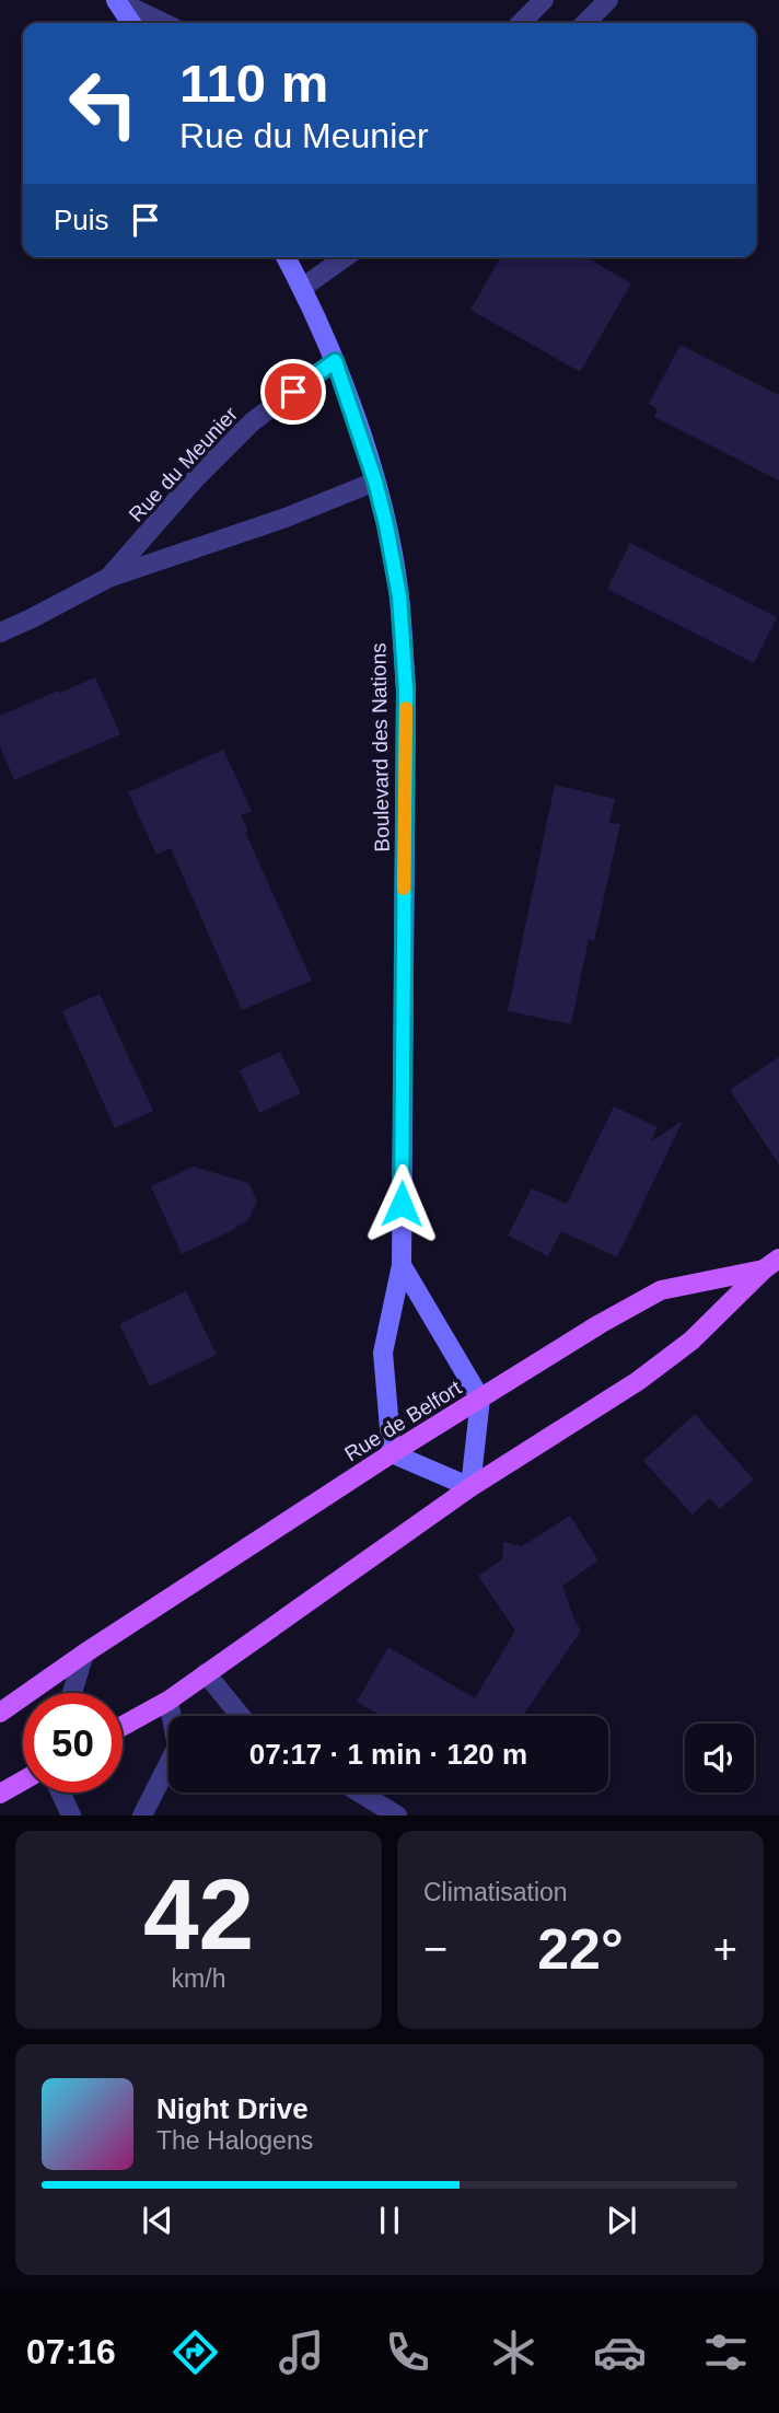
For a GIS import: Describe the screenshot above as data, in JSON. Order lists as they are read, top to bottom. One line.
{"streets":{"main road":["Boulevard des Nations","Rue de Belfort"],"street":["Rue du Meunier"]},"crossings":[["Rue du Meunier","Boulevard des Nations"],["Boulevard des Nations","Rue de Belfort"]],"page":{"turn":["110 m","Rue du Meunier"],"then":"Puis","limit":"50","trip":"07:17 · 1 min · 120 m","tile":[["42","km/h"],"Climatisation"],"heat":["−","22°","+"],"song":["Night Drive","The Halogens"],"tabs":"07:16"}}
